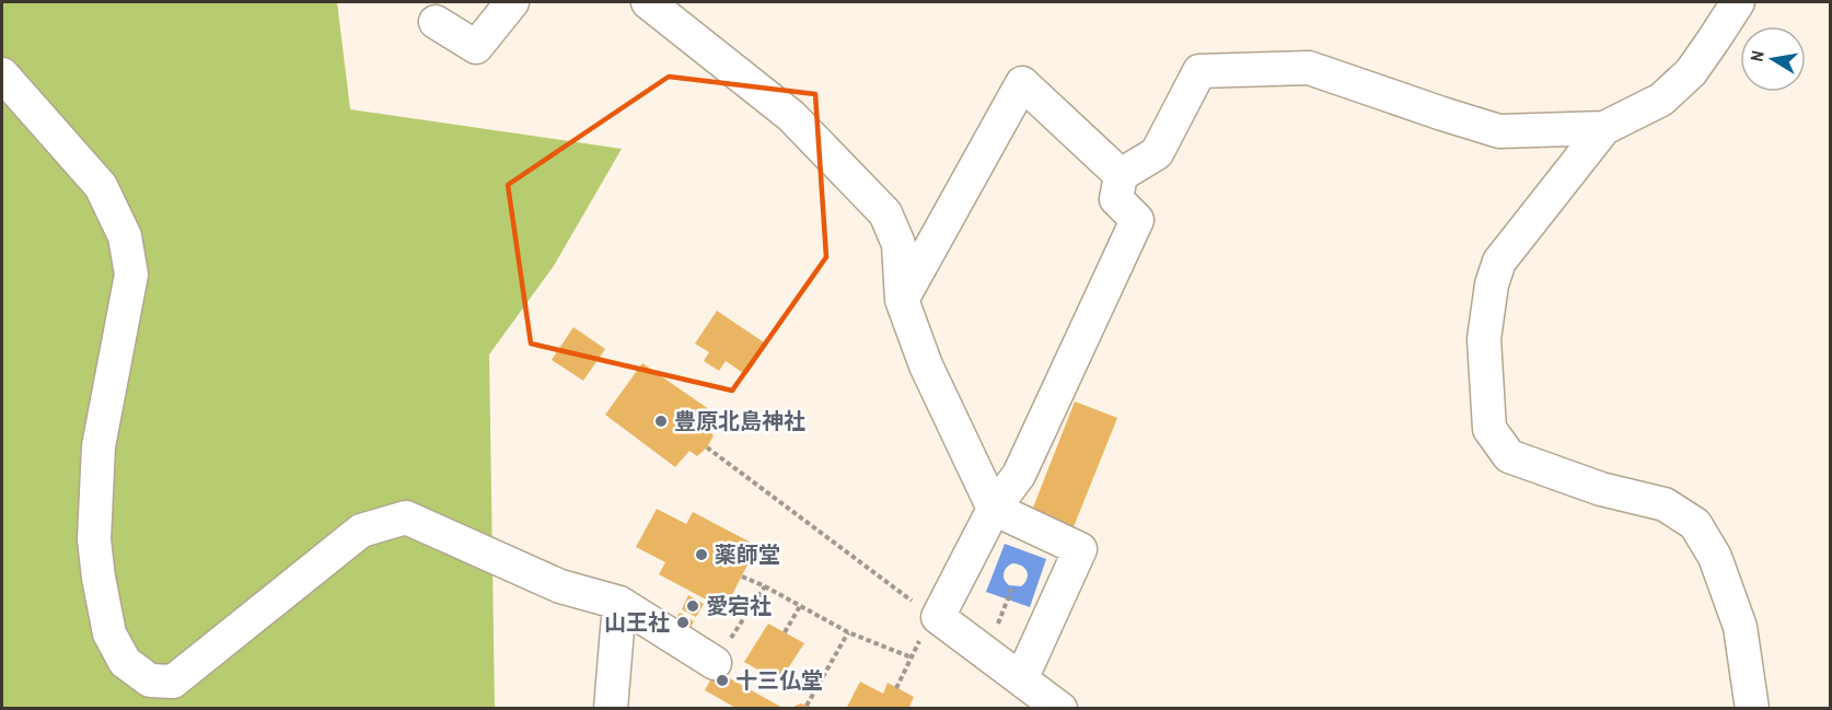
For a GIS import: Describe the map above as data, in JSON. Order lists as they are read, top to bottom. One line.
{"places":["豊原北島神社","薬師堂","愛宕社","山王社","十三仏堂"],"north":"left"}
